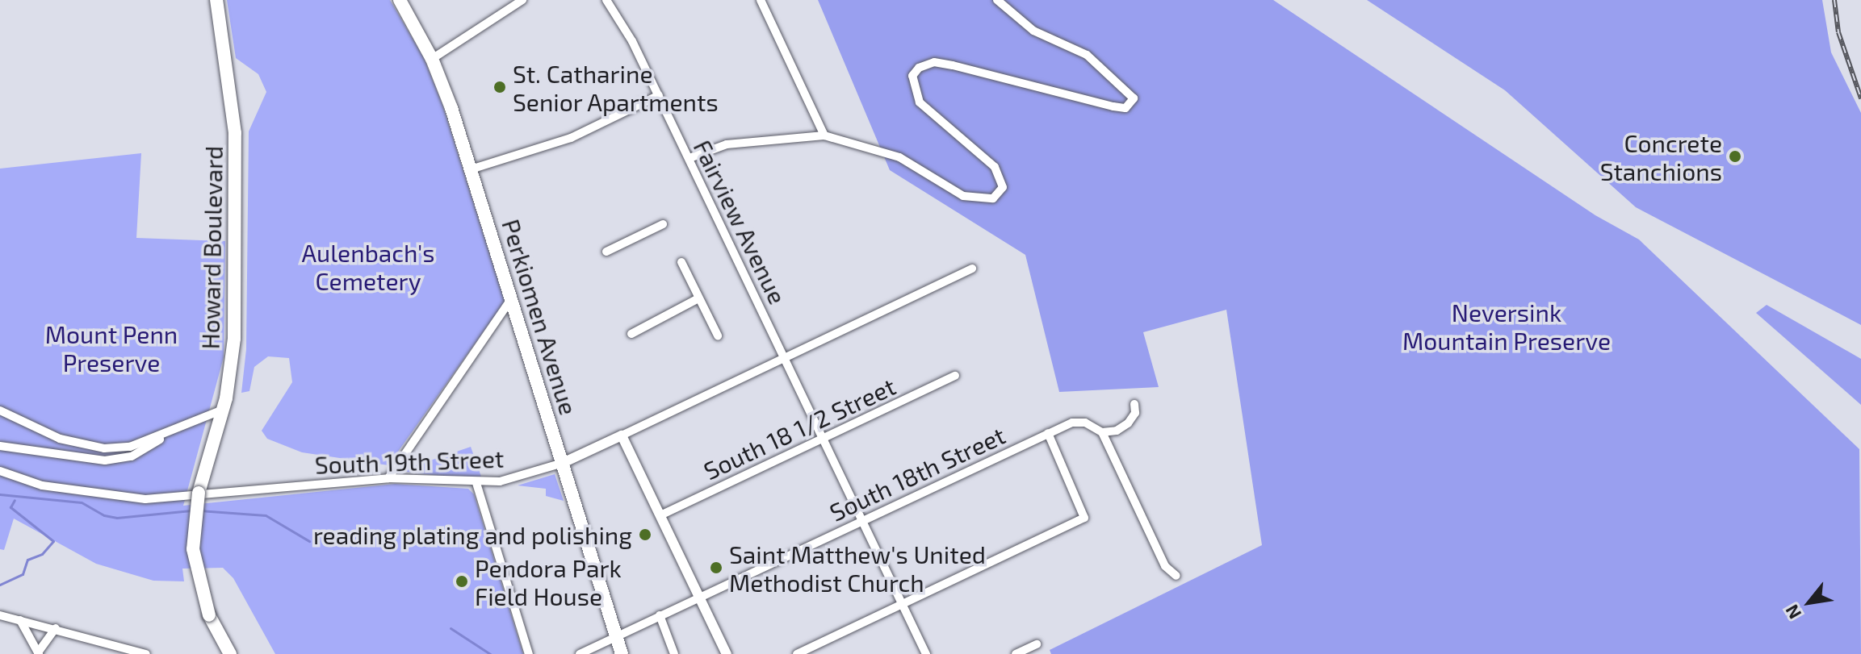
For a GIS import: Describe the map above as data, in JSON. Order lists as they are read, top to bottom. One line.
{"streets":{"main road":["Howard Boulevard","Perkiomen Avenue"],"street":["Fairview Avenue","South 18 1/2 Street","South 19th Street","South 18th Street"]},"crossings":[["Fairview Avenue","South 18 1/2 Street"],["Fairview Avenue","South 19th Street"],["Fairview Avenue","South 18th Street"],["Perkiomen Avenue","South 19th Street"],["Perkiomen Avenue","South 18th Street"]],"parks":["Aulenbach's Cemetery","Neversink Mountain Preserve","Mount Penn Preserve"],"places":["St. Catharine Senior Apartments","Concrete Stanchions","reading plating and polishing","Saint Matthew's United Methodist Church","Pendora Park Field House"],"north":"bottom left"}
